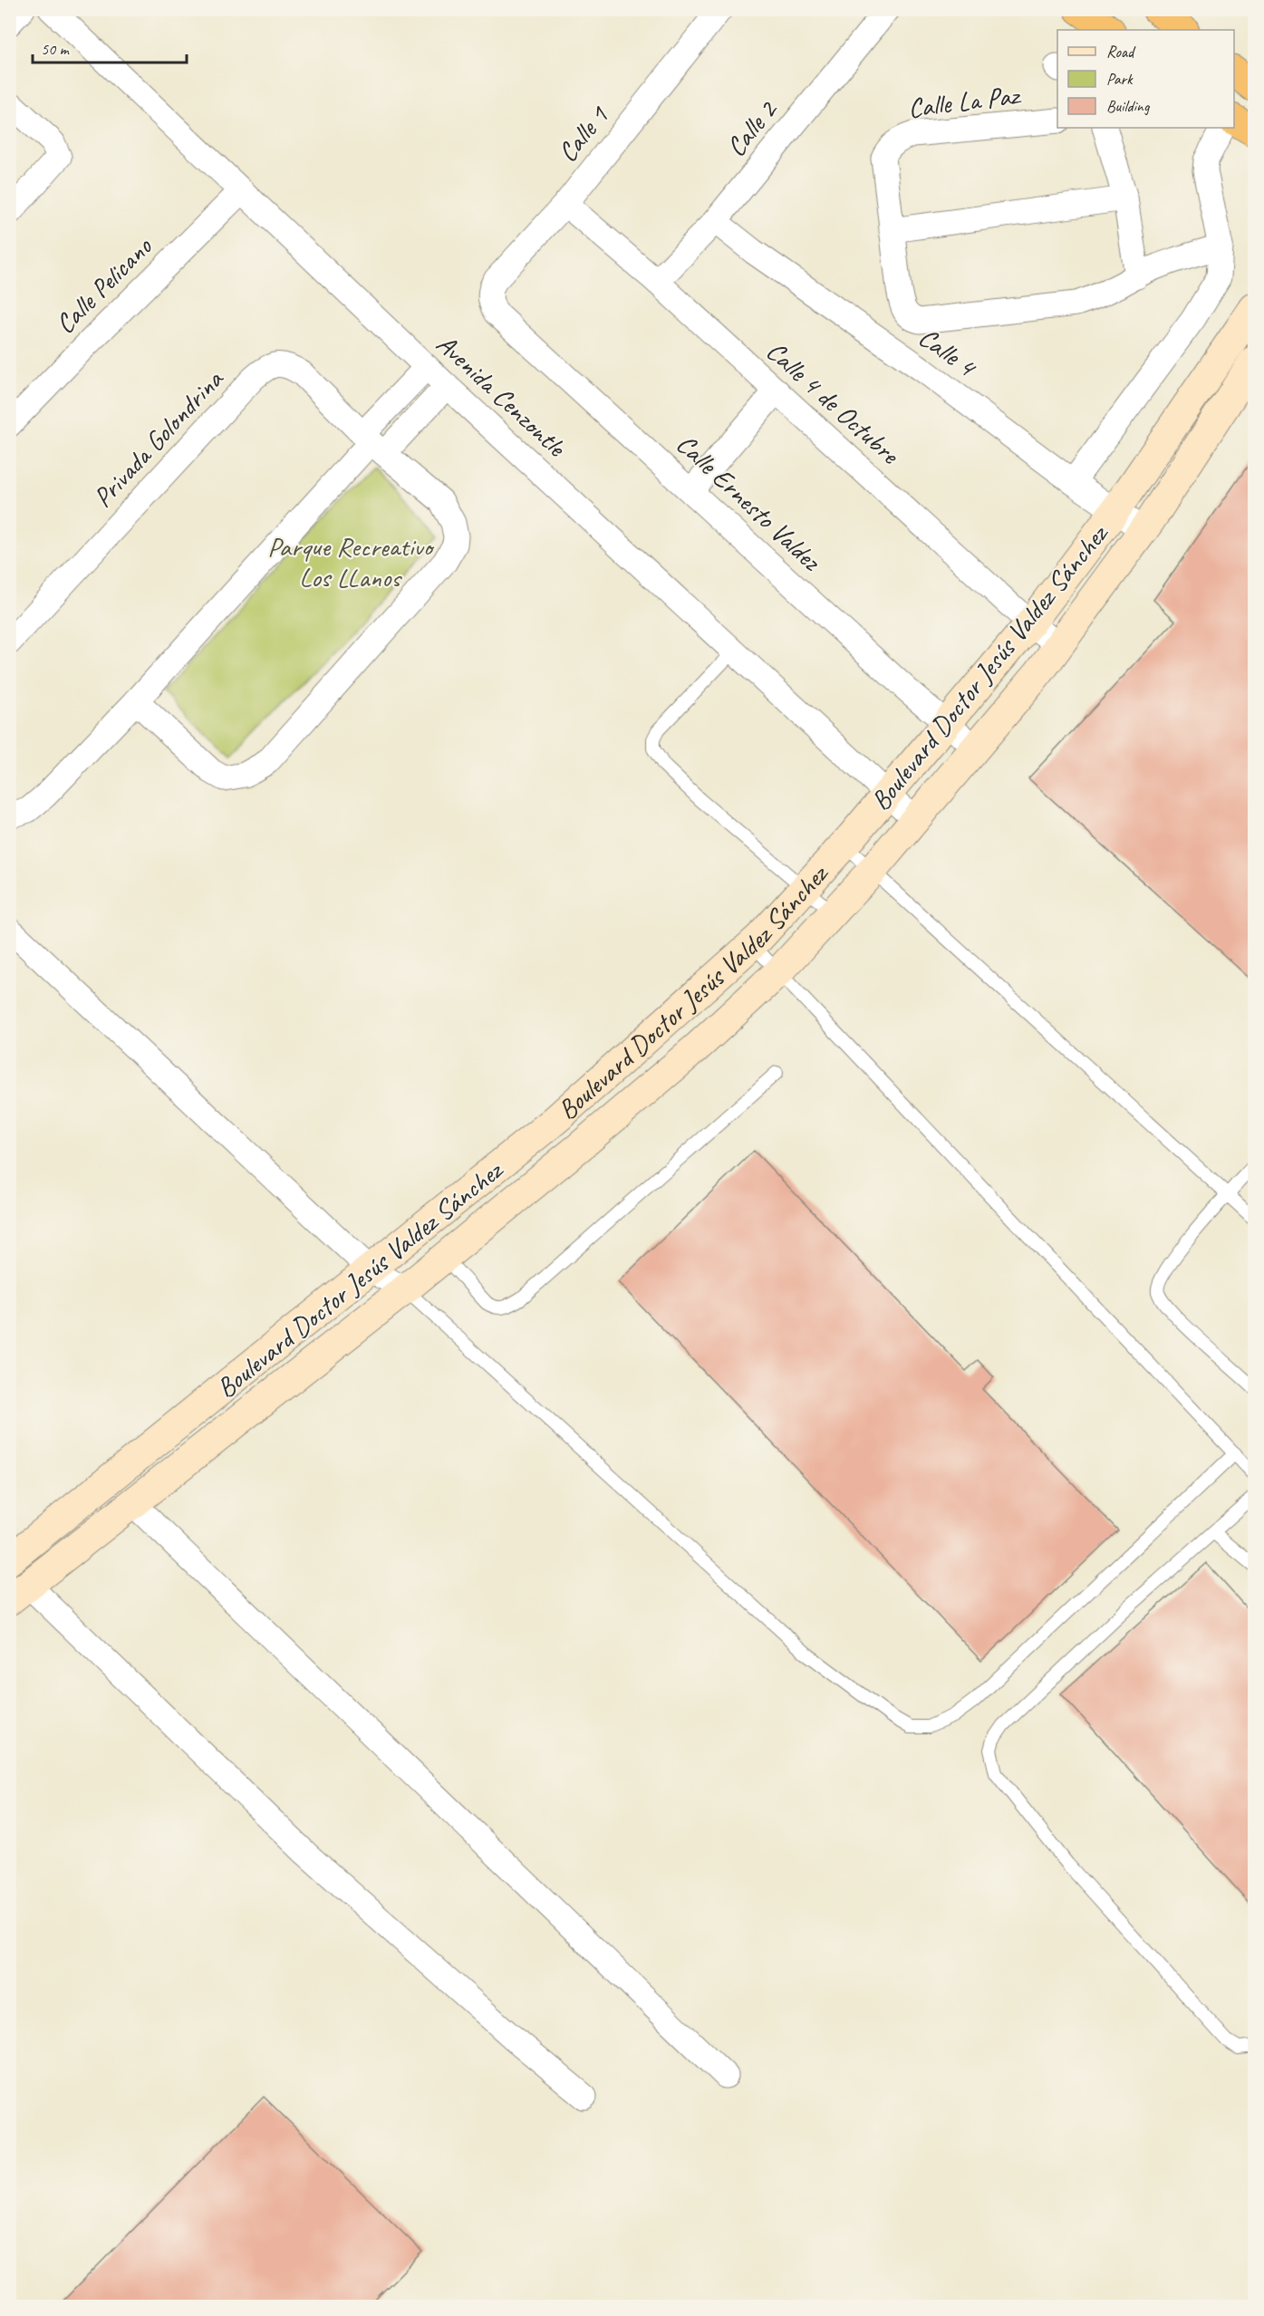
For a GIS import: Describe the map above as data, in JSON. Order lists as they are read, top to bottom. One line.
{"streets":{"main road":["Boulevard Doctor Jesús Valdez Sánchez"],"street":["Calle La Paz","Calle 2","Calle 1","Calle Pelicano","Calle 4","Avenida Cenzontle","Calle 4 de Octubre","Privada Golondrina","Calle Ernesto Valdez"]},"crossings":[["Calle 2","Calle 4"],["Calle 2","Calle 4 de Octubre"],["Calle 1","Calle 4 de Octubre"],["Calle 1","Calle Ernesto Valdez"],["Calle Pelicano","Avenida Cenzontle"],["Calle 4","Boulevard Doctor Jesús Valdez Sánchez"],["Avenida Cenzontle","Boulevard Doctor Jesús Valdez Sánchez"],["Calle 4 de Octubre","Boulevard Doctor Jesús Valdez Sánchez"],["Calle Ernesto Valdez","Boulevard Doctor Jesús Valdez Sánchez"]],"parks":["Parque Recreativo Los LLanos"],"legend":["Road","Park","Building"],"scale_bar":"50 m"}
